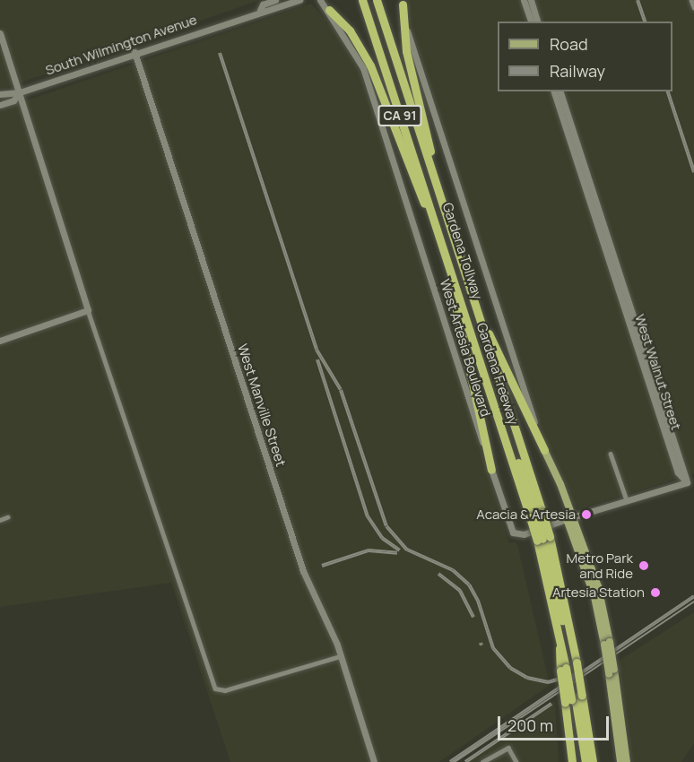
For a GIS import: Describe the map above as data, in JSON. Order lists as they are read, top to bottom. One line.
{"streets":{"highway":["CA 91","Gardena Tollway","Gardena Freeway"],"street":["South Wilmington Avenue","West Artesia Boulevard","West Walnut Street","West Manville Street"]},"crossings":[["South Wilmington Avenue","West Manville Street"],["Gardena Tollway","Gardena Freeway"]],"places":["Acacia & Artesia","Metro Park and Ride","Artesia Station"],"legend":["Road","Railway"],"scale_bar":"200 m"}
